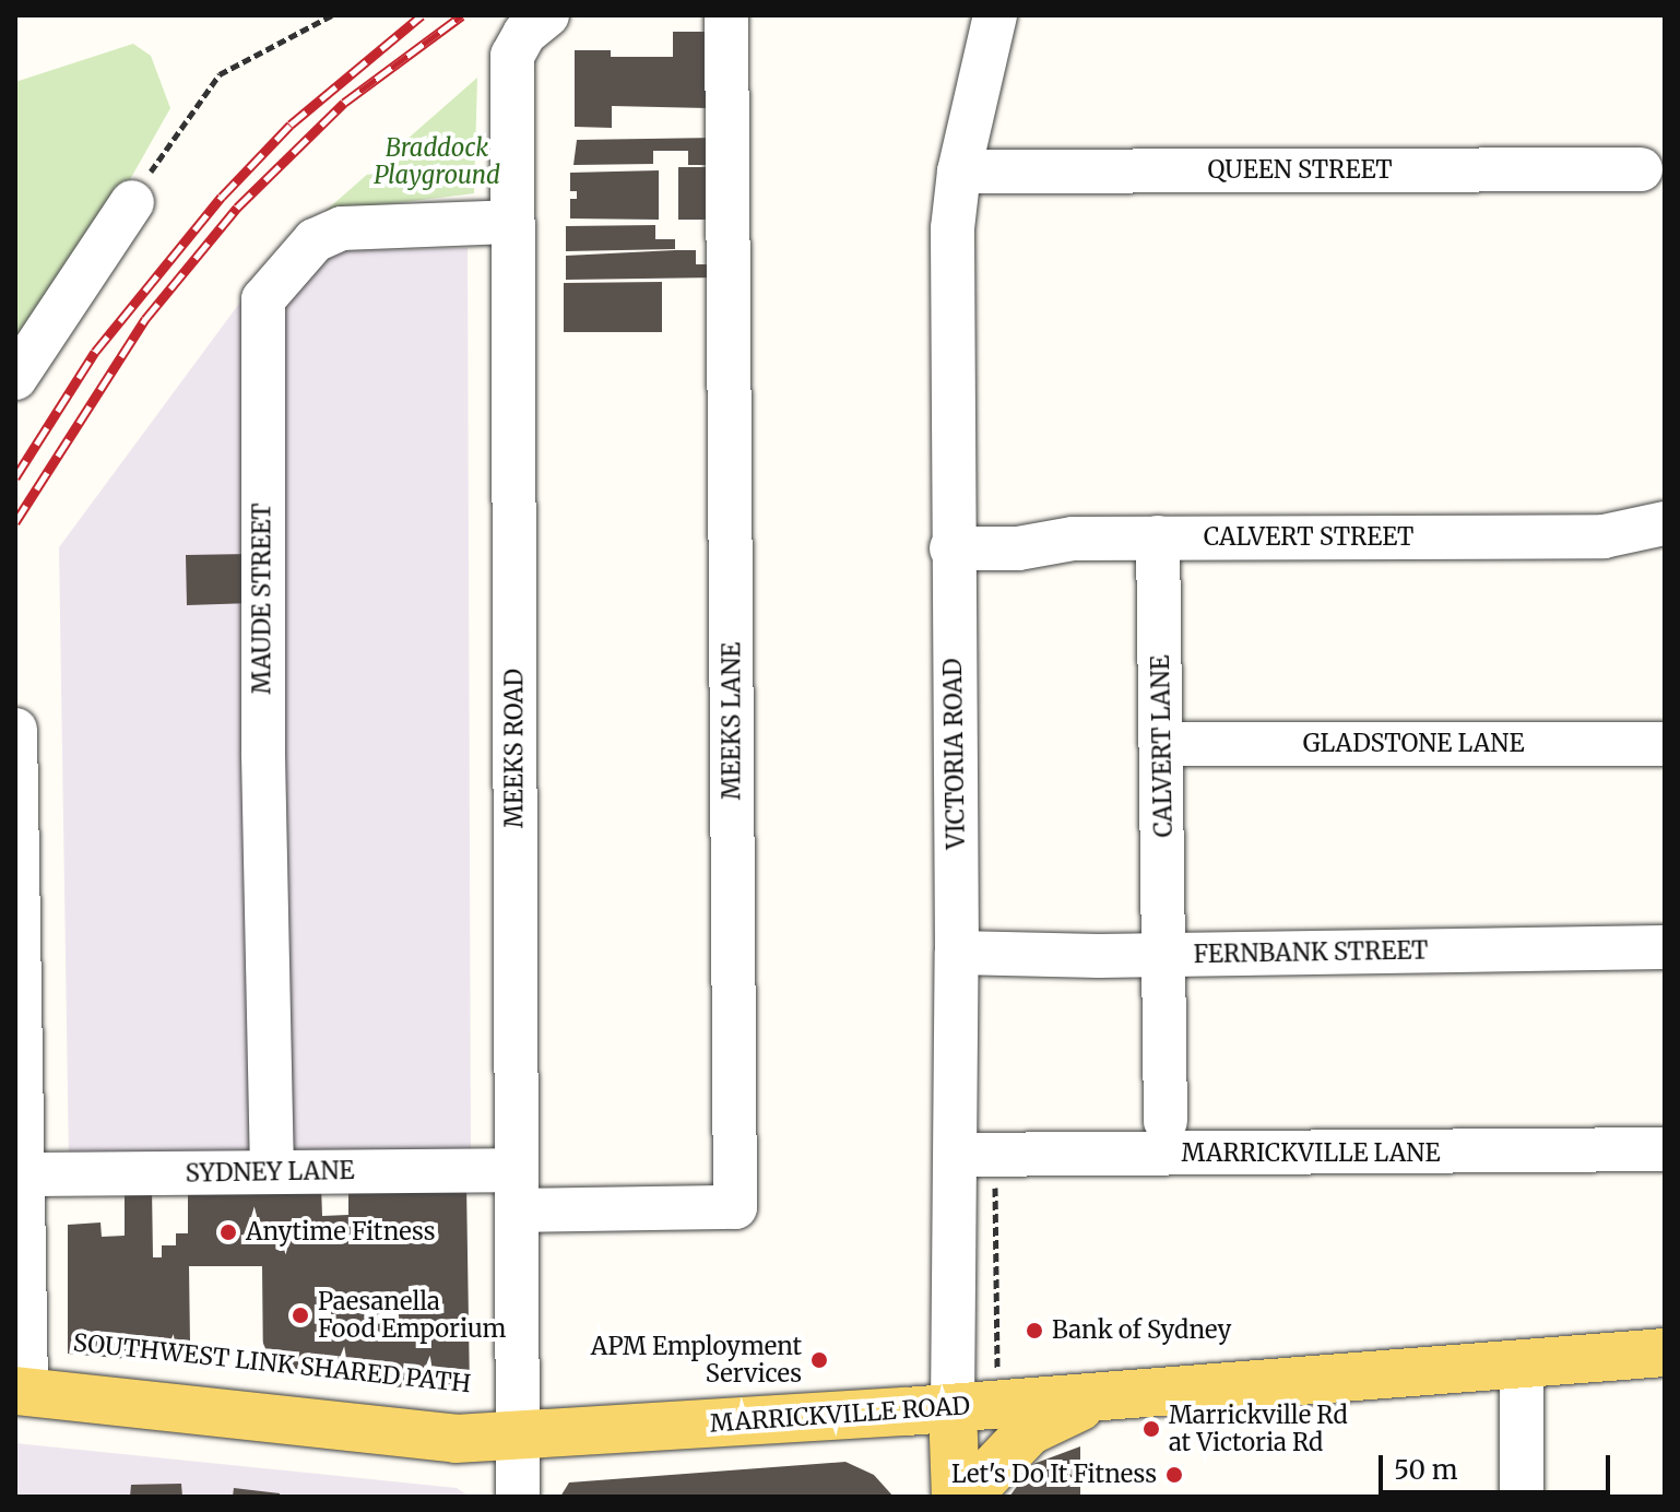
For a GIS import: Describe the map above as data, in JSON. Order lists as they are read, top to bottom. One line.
{"streets":{"main road":["VICTORIA ROAD","MARRICKVILLE ROAD"],"street":["QUEEN STREET","CALVERT STREET","MAUDE STREET","MEEKS LANE","GLADSTONE LANE","CALVERT LANE","MEEKS ROAD","FERNBANK STREET","MARRICKVILLE LANE","SYDNEY LANE"]},"crossings":[["QUEEN STREET","VICTORIA ROAD"],["CALVERT STREET","CALVERT LANE"],["CALVERT STREET","VICTORIA ROAD"],["MAUDE STREET","MEEKS ROAD"],["MAUDE STREET","SYDNEY LANE"],["MEEKS LANE","MEEKS ROAD"],["MEEKS LANE","SYDNEY LANE"],["GLADSTONE LANE","CALVERT LANE"],["CALVERT LANE","FERNBANK STREET"],["MEEKS ROAD","SYDNEY LANE"],["MEEKS ROAD","MARRICKVILLE ROAD"],["VICTORIA ROAD","FERNBANK STREET"],["VICTORIA ROAD","MARRICKVILLE LANE"],["VICTORIA ROAD","MARRICKVILLE ROAD"]],"parks":["Braddock Playground"],"places":["Anytime Fitness","Paesanella Food Emporium","Bank of Sydney","APM Employment Services","Marrickville Rd at Victoria Rd","Let's Do It Fitness"],"scale_bar":"50 m"}
